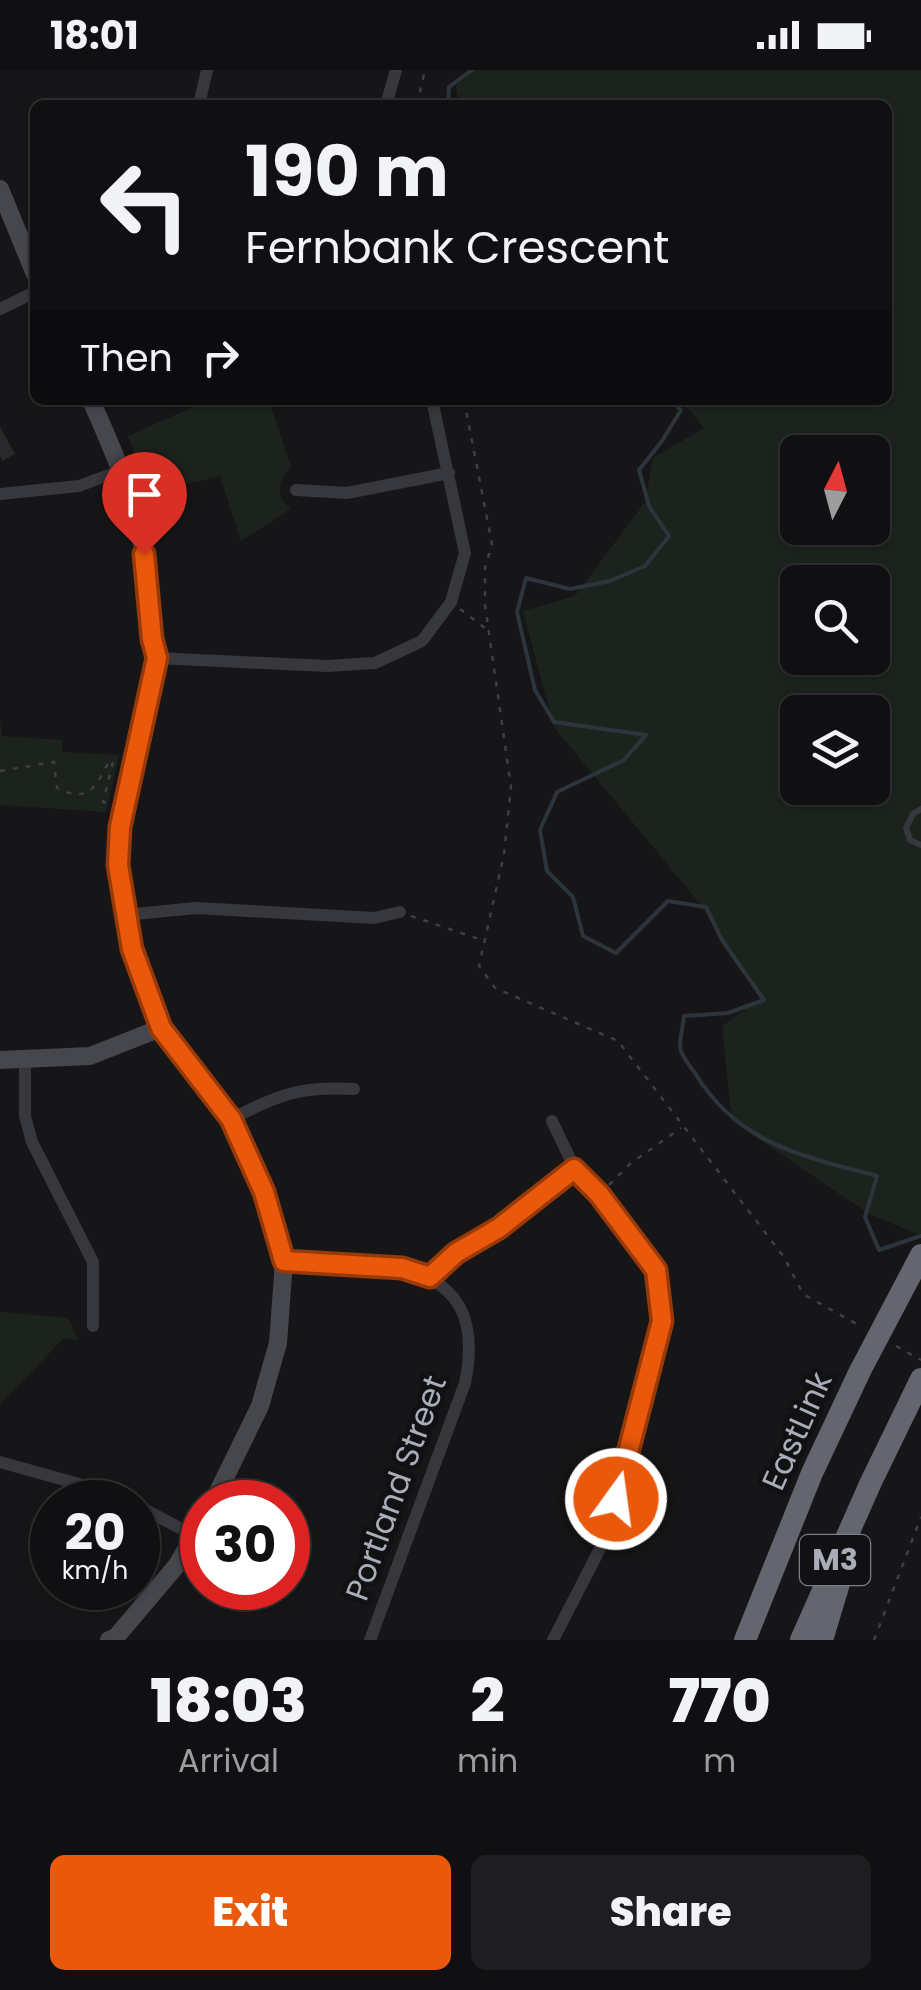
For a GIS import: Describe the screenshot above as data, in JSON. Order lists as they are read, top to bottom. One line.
{"streets":{"highway":["EastLink","M3"],"street":["Portland Street"]},"north":"top","page":{"status":"18:01","turn":["190 m","Fernbank Crescent"],"then":"Then","speed":"20 km/h","limit":"30","eta":["18:03","Arrival","2","min","770","m"],"buttons":["Exit","Share"]}}
